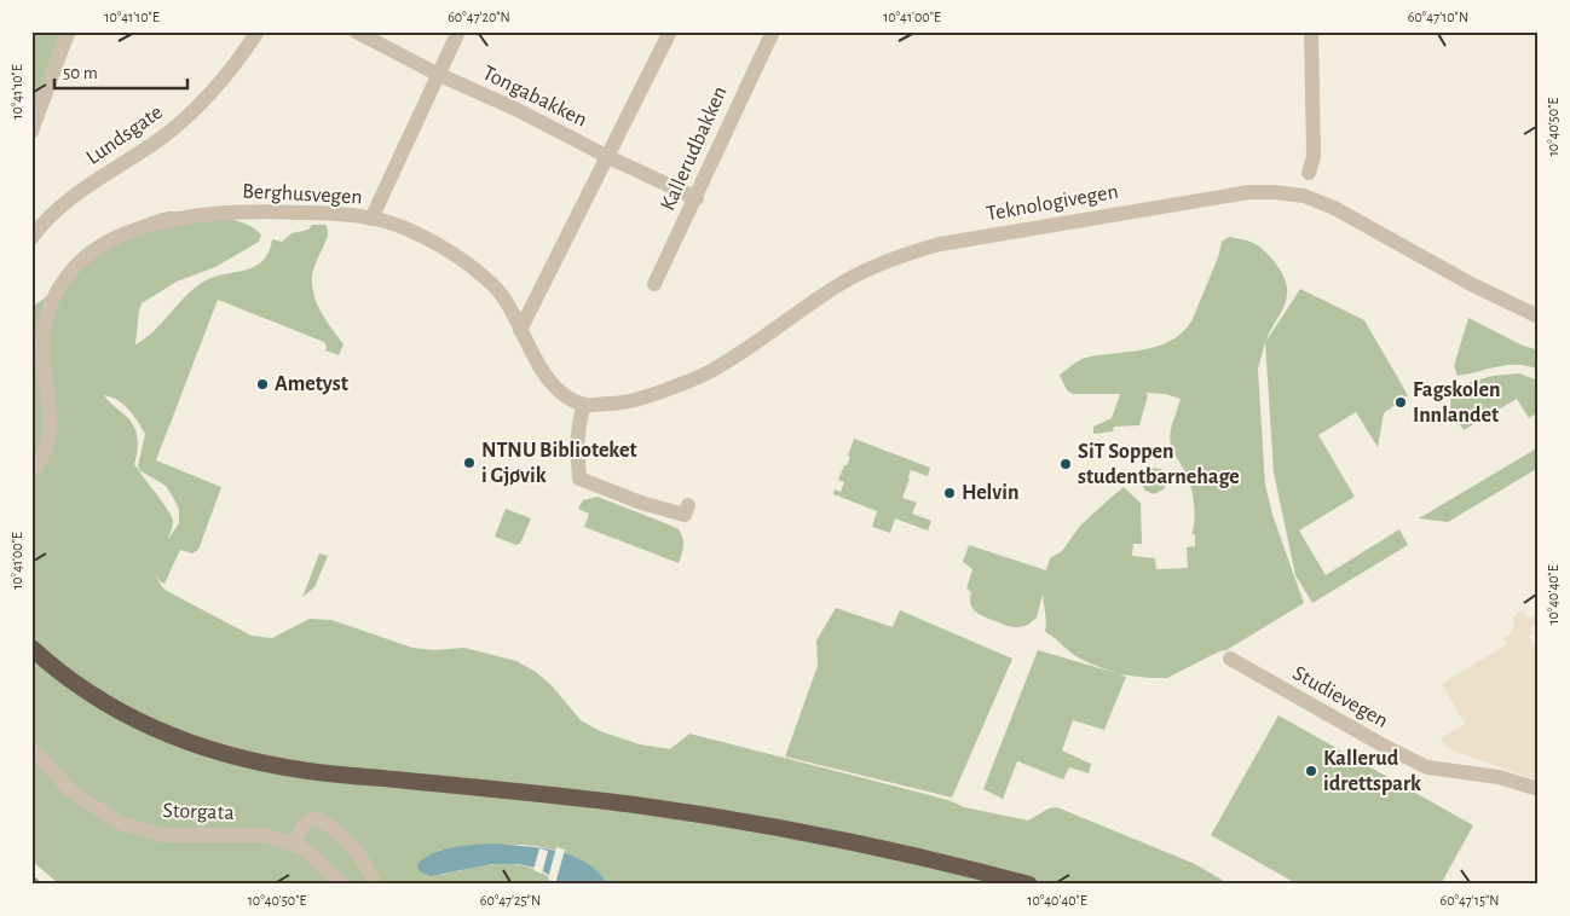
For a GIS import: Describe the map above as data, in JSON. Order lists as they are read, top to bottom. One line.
{"streets":{"street":["Tongabakken","Lundsgate","Kallerudbakken","Berghusvegen","Teknologivegen","Studievegen","Storgata"]},"crossings":[["Tongabakken","Kallerudbakken"],["Berghusvegen","Teknologivegen"]],"places":["Ametyst","Fagskolen Innlandet","NTNU Biblioteket i Gjøvik","SiT Soppen studentbarnehage","Helvin","Kallerud idrettspark"],"scale_bar":"50 m","coordinates":["10°41'10\"E","60°47'20\"N","10°41'00\"E","60°47'10\"N","10°40'50\"E","10°40'40\"E","60°47'25\"N","60°47'15\"N"]}
